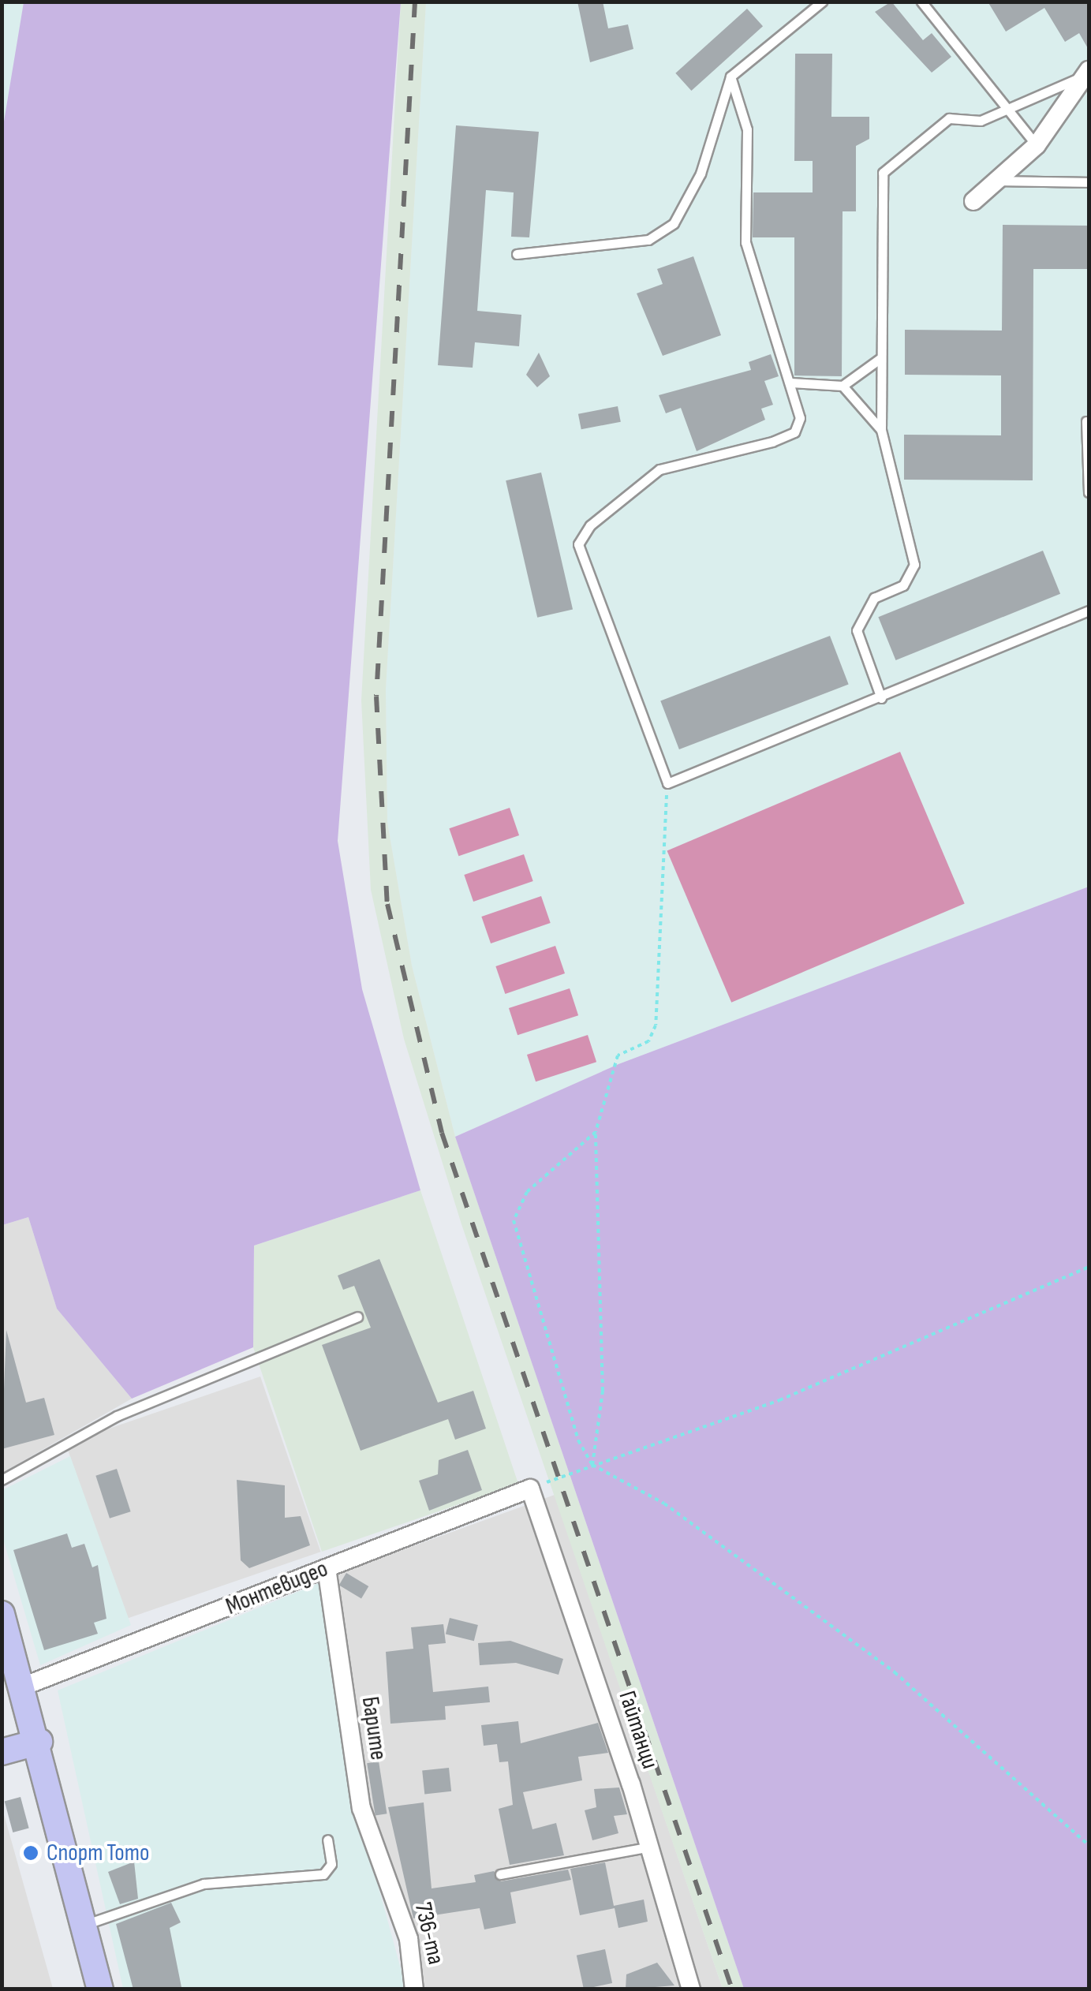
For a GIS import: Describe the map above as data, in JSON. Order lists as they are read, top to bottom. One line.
{"streets":{"street":["Монтевидео","Барите","Гайтанци","736-та"]},"crossings":[["Монтевидео","Барите"],["Монтевидео","Гайтанци"],["Барите","736-та"]],"places":["Спорт Тото"]}
